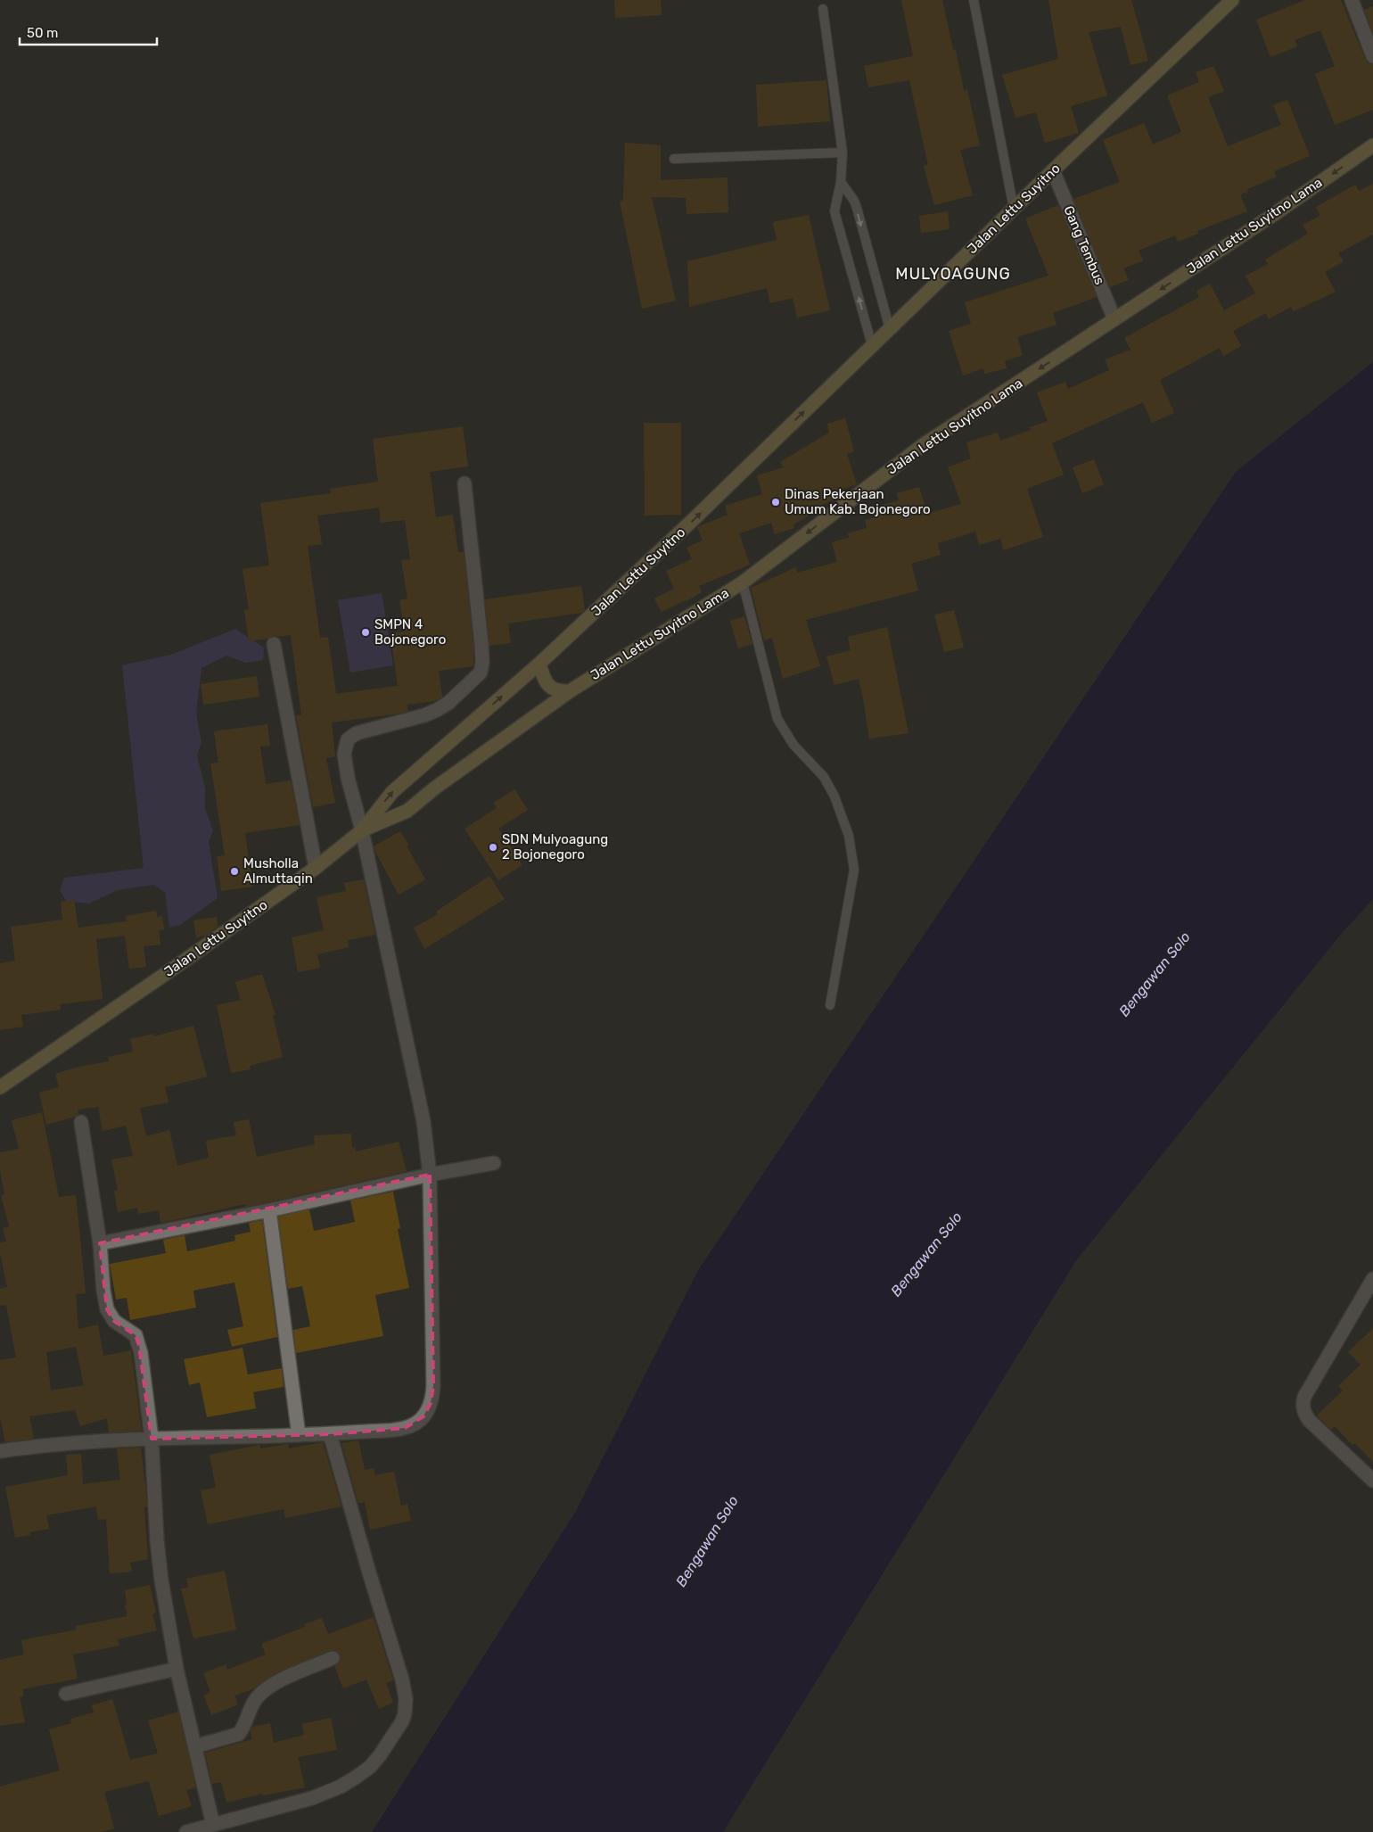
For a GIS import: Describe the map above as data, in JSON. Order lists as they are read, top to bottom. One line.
{"streets":{"main road":["Jalan Lettu Suyitno","Jalan Lettu Suyitno Lama"],"street":["Gang Tembus"]},"crossings":[["Jalan Lettu Suyitno","Jalan Lettu Suyitno Lama"],["Jalan Lettu Suyitno","Gang Tembus"],["Jalan Lettu Suyitno Lama","Gang Tembus"]],"one_way":["Jalan Lettu Suyitno","Jalan Lettu Suyitno Lama"],"districts":["MULYOAGUNG"],"water":["Bengawan Solo"],"places":["Dinas Pekerjaan Umum Kab. Bojonegoro","SMPN 4 Bojonegoro","SDN Mulyoagung 2 Bojonegoro","Musholla Almuttaqin"],"scale_bar":"50 m"}
